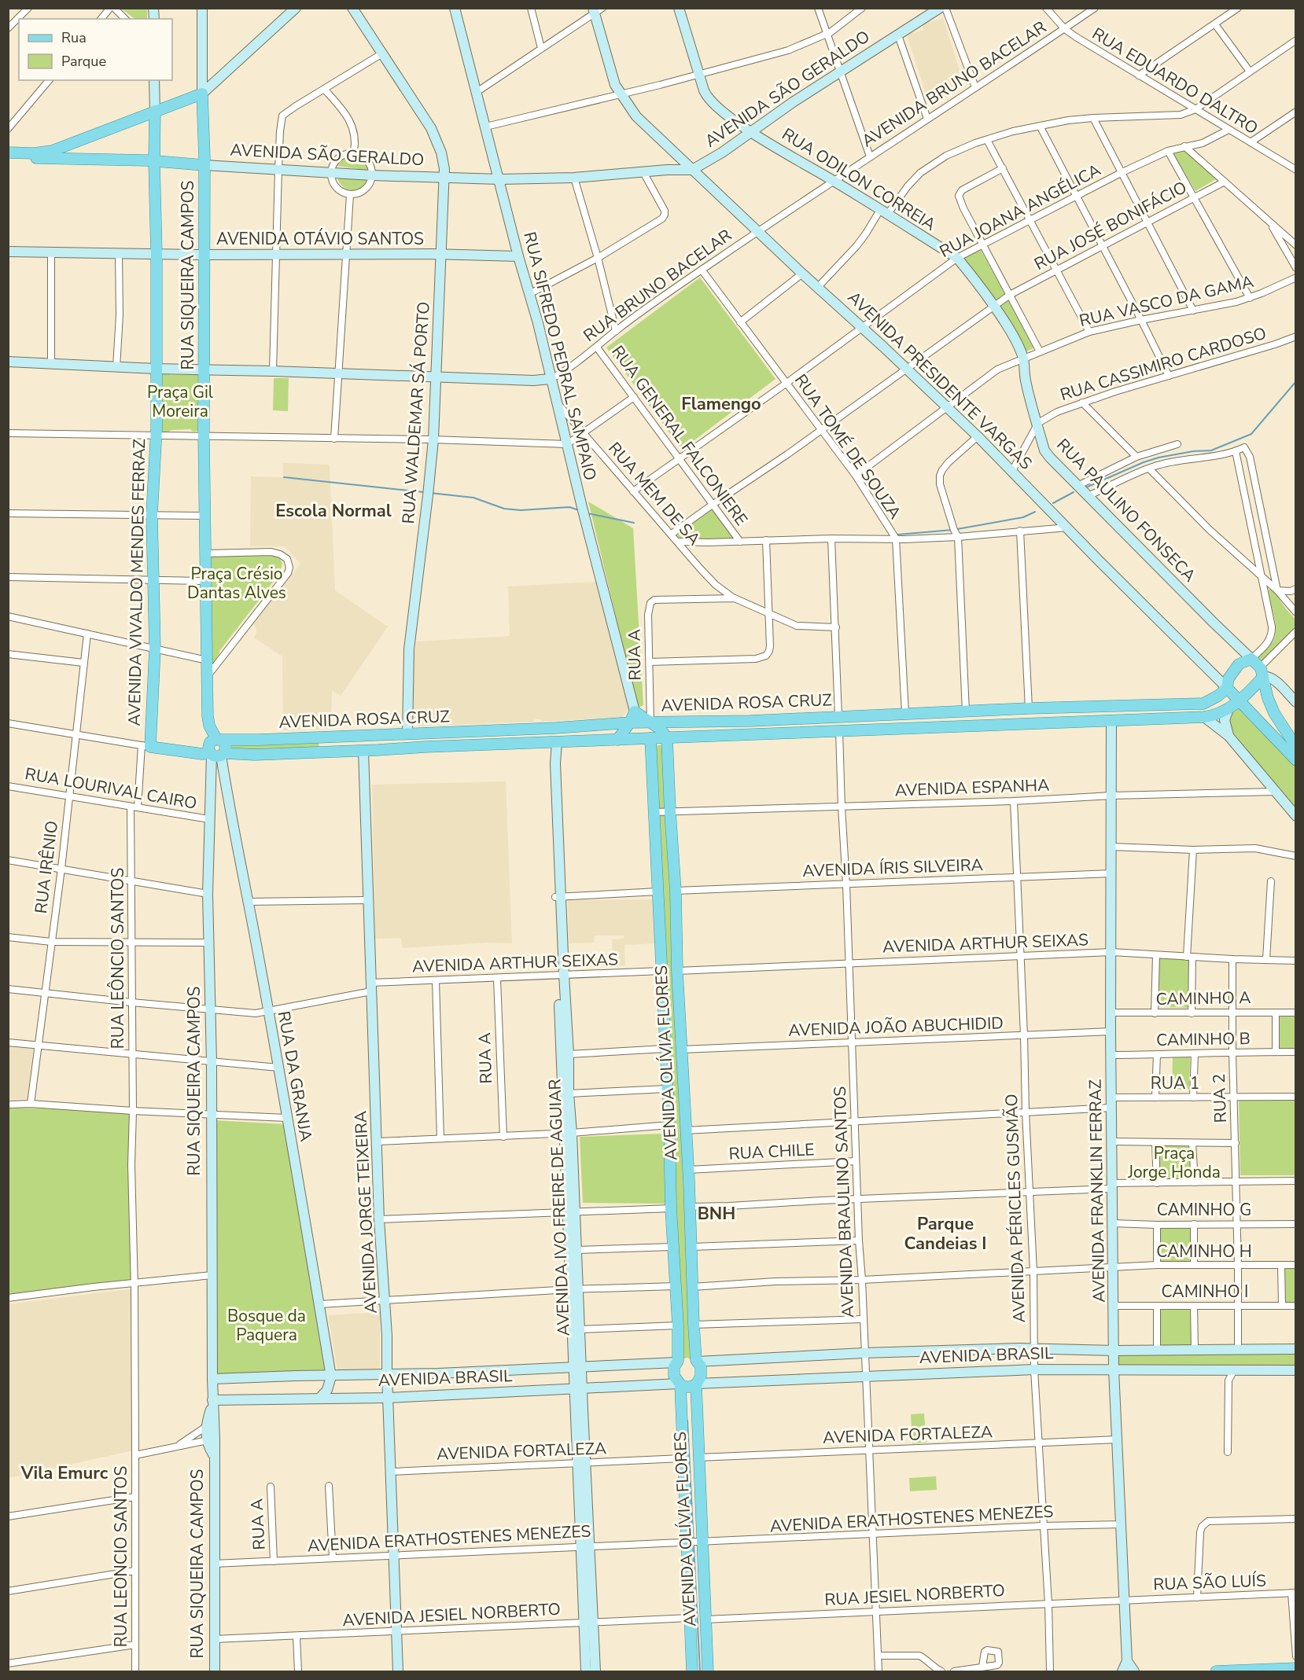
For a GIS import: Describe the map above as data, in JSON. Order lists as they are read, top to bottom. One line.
{"streets":{"main road":["AVENIDA SÃO GERALDO","RUA SIQUEIRA CAMPOS","AVENIDA PRESIDENTE VARGAS","AVENIDA VIVALDO MENDES FERRAZ","AVENIDA ROSA CRUZ","AVENIDA OLÍVIA FLORES","AVENIDA BRASIL"],"street":["RUA EDUARDO DALTRO","AVENIDA BRUNO BACELAR","RUA ODILON CORREIA","RUA JOANA ANGÉLICA","RUA JOSÉ BONIFÁCIO","AVENIDA OTÁVIO SANTOS","RUA BRUNO BACELAR","RUA VASCO DA GAMA","RUA SIFREDO PEDRAL SAMPAIO","RUA CASSIMIRO CARDOSO","RUA WALDEMAR SÁ PORTO","RUA GENERAL FALCONIERE","RUA TOMÉ DE SOUZA","RUA MEM DE SA","RUA PAULINO FONSECA","RUA A","AVENIDA ESPANHA","RUA LOURIVAL CAIRO","RUA IRÊNIO","AVENIDA ÍRIS SILVEIRA","AVENIDA ARTHUR SEIXAS","RUA LEÔNCIO SANTOS","CAMINHO A","AVENIDA JOÃO ABUCHIDID","CAMINHO B","RUA DA GRANJA","RUA 1","RUA 2","RUA CHILE","AVENIDA FRANKLIN FERRAZ","AVENIDA BRAULINO SANTOS","AVENIDA IVO FREIRE DE AGUIAR","AVENIDA PÉRICLES GUSMÃO","CAMINHO G","AVENIDA JORGE TEIXEIRA","CAMINHO H","CAMINHO I","AVENIDA FORTALEZA","AVENIDA ERATHOSTENES MENEZES","RUA LEONCIO SANTOS","RUA SÃO LUÍS","RUA JESIEL NORBERTO","AVENIDA JESIEL NORBERTO"]},"crossings":[["RUA EDUARDO DALTRO","AVENIDA BRUNO BACELAR"],["RUA EDUARDO DALTRO","RUA JOANA ANGÉLICA"],["AVENIDA BRUNO BACELAR","RUA ODILON CORREIA"],["AVENIDA BRUNO BACELAR","RUA BRUNO BACELAR"],["AVENIDA BRUNO BACELAR","AVENIDA PRESIDENTE VARGAS"],["AVENIDA SÃO GERALDO","RUA ODILON CORREIA"],["AVENIDA SÃO GERALDO","RUA SIQUEIRA CAMPOS"],["AVENIDA SÃO GERALDO","RUA SIFREDO PEDRAL SAMPAIO"],["AVENIDA SÃO GERALDO","AVENIDA PRESIDENTE VARGAS"],["AVENIDA SÃO GERALDO","RUA WALDEMAR SÁ PORTO"],["AVENIDA SÃO GERALDO","AVENIDA VIVALDO MENDES FERRAZ"],["RUA ODILON CORREIA","RUA JOANA ANGÉLICA"],["RUA ODILON CORREIA","RUA PAULINO FONSECA"],["RUA JOANA ANGÉLICA","AVENIDA PRESIDENTE VARGAS"],["RUA JOANA ANGÉLICA","RUA GENERAL FALCONIERE"],["RUA JOANA ANGÉLICA","RUA TOMÉ DE SOUZA"],["RUA JOANA ANGÉLICA","RUA MEM DE SA"],["RUA JOANA ANGÉLICA","RUA PAULINO FONSECA"],["RUA JOSÉ BONIFÁCIO","AVENIDA PRESIDENTE VARGAS"],["RUA JOSÉ BONIFÁCIO","RUA GENERAL FALCONIERE"],["RUA JOSÉ BONIFÁCIO","RUA TOMÉ DE SOUZA"],["RUA JOSÉ BONIFÁCIO","RUA MEM DE SA"],["RUA JOSÉ BONIFÁCIO","RUA PAULINO FONSECA"],["AVENIDA OTÁVIO SANTOS","RUA SIQUEIRA CAMPOS"],["AVENIDA OTÁVIO SANTOS","RUA SIFREDO PEDRAL SAMPAIO"],["AVENIDA OTÁVIO SANTOS","RUA WALDEMAR SÁ PORTO"],["AVENIDA OTÁVIO SANTOS","AVENIDA VIVALDO MENDES FERRAZ"],["RUA SIQUEIRA CAMPOS","AVENIDA ROSA CRUZ"],["RUA SIQUEIRA CAMPOS","RUA LOURIVAL CAIRO"],["RUA SIQUEIRA CAMPOS","AVENIDA ARTHUR SEIXAS"],["RUA SIQUEIRA CAMPOS","RUA DA GRANJA"],["RUA SIQUEIRA CAMPOS","AVENIDA BRASIL"],["RUA SIQUEIRA CAMPOS","AVENIDA ERATHOSTENES MENEZES"],["RUA SIQUEIRA CAMPOS","RUA LEONCIO SANTOS"],["RUA SIQUEIRA CAMPOS","AVENIDA JESIEL NORBERTO"],["RUA BRUNO BACELAR","RUA SIFREDO PEDRAL SAMPAIO"],["RUA BRUNO BACELAR","AVENIDA PRESIDENTE VARGAS"],["RUA BRUNO BACELAR","RUA GENERAL FALCONIERE"],["RUA BRUNO BACELAR","RUA TOMÉ DE SOUZA"],["RUA VASCO DA GAMA","AVENIDA PRESIDENTE VARGAS"],["RUA VASCO DA GAMA","RUA TOMÉ DE SOUZA"],["RUA VASCO DA GAMA","RUA PAULINO FONSECA"],["RUA SIFREDO PEDRAL SAMPAIO","RUA MEM DE SA"],["RUA CASSIMIRO CARDOSO","RUA PAULINO FONSECA"],["AVENIDA PRESIDENTE VARGAS","AVENIDA ROSA CRUZ"],["RUA WALDEMAR SÁ PORTO","AVENIDA ROSA CRUZ"],["RUA TOMÉ DE SOUZA","AVENIDA ROSA CRUZ"],["RUA MEM DE SA","RUA A"],["RUA PAULINO FONSECA","AVENIDA ROSA CRUZ"],["AVENIDA VIVALDO MENDES FERRAZ","AVENIDA ROSA CRUZ"],["AVENIDA VIVALDO MENDES FERRAZ","RUA LEÔNCIO SANTOS"],["RUA A","AVENIDA ROSA CRUZ"],["RUA A","AVENIDA ARTHUR SEIXAS"],["RUA A","AVENIDA ERATHOSTENES MENEZES"],["AVENIDA ROSA CRUZ","RUA LEÔNCIO SANTOS"],["AVENIDA ROSA CRUZ","AVENIDA OLÍVIA FLORES"],["AVENIDA ROSA CRUZ","RUA DA GRANJA"],["AVENIDA ROSA CRUZ","AVENIDA FRANKLIN FERRAZ"],["AVENIDA ROSA CRUZ","AVENIDA BRAULINO SANTOS"],["AVENIDA ROSA CRUZ","AVENIDA IVO FREIRE DE AGUIAR"],["AVENIDA ROSA CRUZ","AVENIDA JORGE TEIXEIRA"],["AVENIDA ESPANHA","AVENIDA OLÍVIA FLORES"],["AVENIDA ESPANHA","AVENIDA FRANKLIN FERRAZ"],["AVENIDA ESPANHA","AVENIDA BRAULINO SANTOS"],["AVENIDA ESPANHA","AVENIDA PÉRICLES GUSMÃO"],["RUA LOURIVAL CAIRO","RUA IRÊNIO"],["RUA LOURIVAL CAIRO","RUA LEÔNCIO SANTOS"],["RUA IRÊNIO","AVENIDA ARTHUR SEIXAS"],["AVENIDA ÍRIS SILVEIRA","AVENIDA OLÍVIA FLORES"],["AVENIDA ÍRIS SILVEIRA","AVENIDA FRANKLIN FERRAZ"],["AVENIDA ÍRIS SILVEIRA","AVENIDA BRAULINO SANTOS"],["AVENIDA ÍRIS SILVEIRA","AVENIDA PÉRICLES GUSMÃO"],["AVENIDA ARTHUR SEIXAS","RUA LEÔNCIO SANTOS"],["AVENIDA ARTHUR SEIXAS","AVENIDA OLÍVIA FLORES"],["AVENIDA ARTHUR SEIXAS","RUA DA GRANJA"],["AVENIDA ARTHUR SEIXAS","RUA 2"],["AVENIDA ARTHUR SEIXAS","AVENIDA FRANKLIN FERRAZ"],["AVENIDA ARTHUR SEIXAS","AVENIDA BRAULINO SANTOS"],["AVENIDA ARTHUR SEIXAS","AVENIDA IVO FREIRE DE AGUIAR"],["AVENIDA ARTHUR SEIXAS","AVENIDA PÉRICLES GUSMÃO"],["AVENIDA ARTHUR SEIXAS","AVENIDA JORGE TEIXEIRA"],["RUA LEÔNCIO SANTOS","RUA LEONCIO SANTOS"],["CAMINHO A","RUA 2"],["CAMINHO A","AVENIDA FRANKLIN FERRAZ"],["AVENIDA JOÃO ABUCHIDID","AVENIDA OLÍVIA FLORES"],["AVENIDA JOÃO ABUCHIDID","AVENIDA FRANKLIN FERRAZ"],["AVENIDA JOÃO ABUCHIDID","AVENIDA BRAULINO SANTOS"],["AVENIDA JOÃO ABUCHIDID","AVENIDA PÉRICLES GUSMÃO"],["CAMINHO B","RUA 2"],["CAMINHO B","AVENIDA FRANKLIN FERRAZ"],["AVENIDA OLÍVIA FLORES","RUA CHILE"],["AVENIDA OLÍVIA FLORES","CAMINHO H"],["AVENIDA OLÍVIA FLORES","AVENIDA BRASIL"],["AVENIDA OLÍVIA FLORES","AVENIDA FORTALEZA"],["AVENIDA OLÍVIA FLORES","AVENIDA ERATHOSTENES MENEZES"],["AVENIDA OLÍVIA FLORES","RUA JESIEL NORBERTO"],["AVENIDA OLÍVIA FLORES","AVENIDA JESIEL NORBERTO"],["RUA DA GRANJA","AVENIDA BRASIL"],["RUA 1","RUA 2"],["RUA 1","AVENIDA FRANKLIN FERRAZ"],["RUA 2","CAMINHO G"],["RUA 2","CAMINHO H"],["RUA 2","CAMINHO I"],["RUA 2","AVENIDA BRASIL"],["RUA CHILE","AVENIDA BRAULINO SANTOS"],["AVENIDA FRANKLIN FERRAZ","CAMINHO G"],["AVENIDA FRANKLIN FERRAZ","CAMINHO H"],["AVENIDA FRANKLIN FERRAZ","CAMINHO I"],["AVENIDA FRANKLIN FERRAZ","AVENIDA BRASIL"],["AVENIDA FRANKLIN FERRAZ","AVENIDA FORTALEZA"],["AVENIDA FRANKLIN FERRAZ","AVENIDA ERATHOSTENES MENEZES"],["AVENIDA FRANKLIN FERRAZ","RUA SÃO LUÍS"],["AVENIDA FRANKLIN FERRAZ","RUA JESIEL NORBERTO"],["AVENIDA BRAULINO SANTOS","CAMINHO H"],["AVENIDA BRAULINO SANTOS","AVENIDA BRASIL"],["AVENIDA BRAULINO SANTOS","AVENIDA FORTALEZA"],["AVENIDA BRAULINO SANTOS","AVENIDA ERATHOSTENES MENEZES"],["AVENIDA BRAULINO SANTOS","RUA JESIEL NORBERTO"],["AVENIDA IVO FREIRE DE AGUIAR","AVENIDA BRASIL"],["AVENIDA IVO FREIRE DE AGUIAR","AVENIDA FORTALEZA"],["AVENIDA IVO FREIRE DE AGUIAR","AVENIDA ERATHOSTENES MENEZES"],["AVENIDA IVO FREIRE DE AGUIAR","AVENIDA JESIEL NORBERTO"],["AVENIDA PÉRICLES GUSMÃO","CAMINHO H"],["AVENIDA PÉRICLES GUSMÃO","AVENIDA BRASIL"],["AVENIDA PÉRICLES GUSMÃO","AVENIDA FORTALEZA"],["AVENIDA PÉRICLES GUSMÃO","AVENIDA ERATHOSTENES MENEZES"],["AVENIDA PÉRICLES GUSMÃO","RUA JESIEL NORBERTO"],["AVENIDA JORGE TEIXEIRA","AVENIDA BRASIL"],["AVENIDA JORGE TEIXEIRA","AVENIDA FORTALEZA"],["AVENIDA JORGE TEIXEIRA","AVENIDA ERATHOSTENES MENEZES"],["AVENIDA JORGE TEIXEIRA","AVENIDA JESIEL NORBERTO"],["RUA SÃO LUÍS","RUA JESIEL NORBERTO"]],"districts":["Flamengo","Escola Normal","BNH","Parque Candeias I","Vila Emurc"],"parks":["Praça Gil Moreira","Praça Crésio Dantas Alves","Praça Jorge Honda","Bosque da Paquera"],"legend":["Rua","Parque"]}
